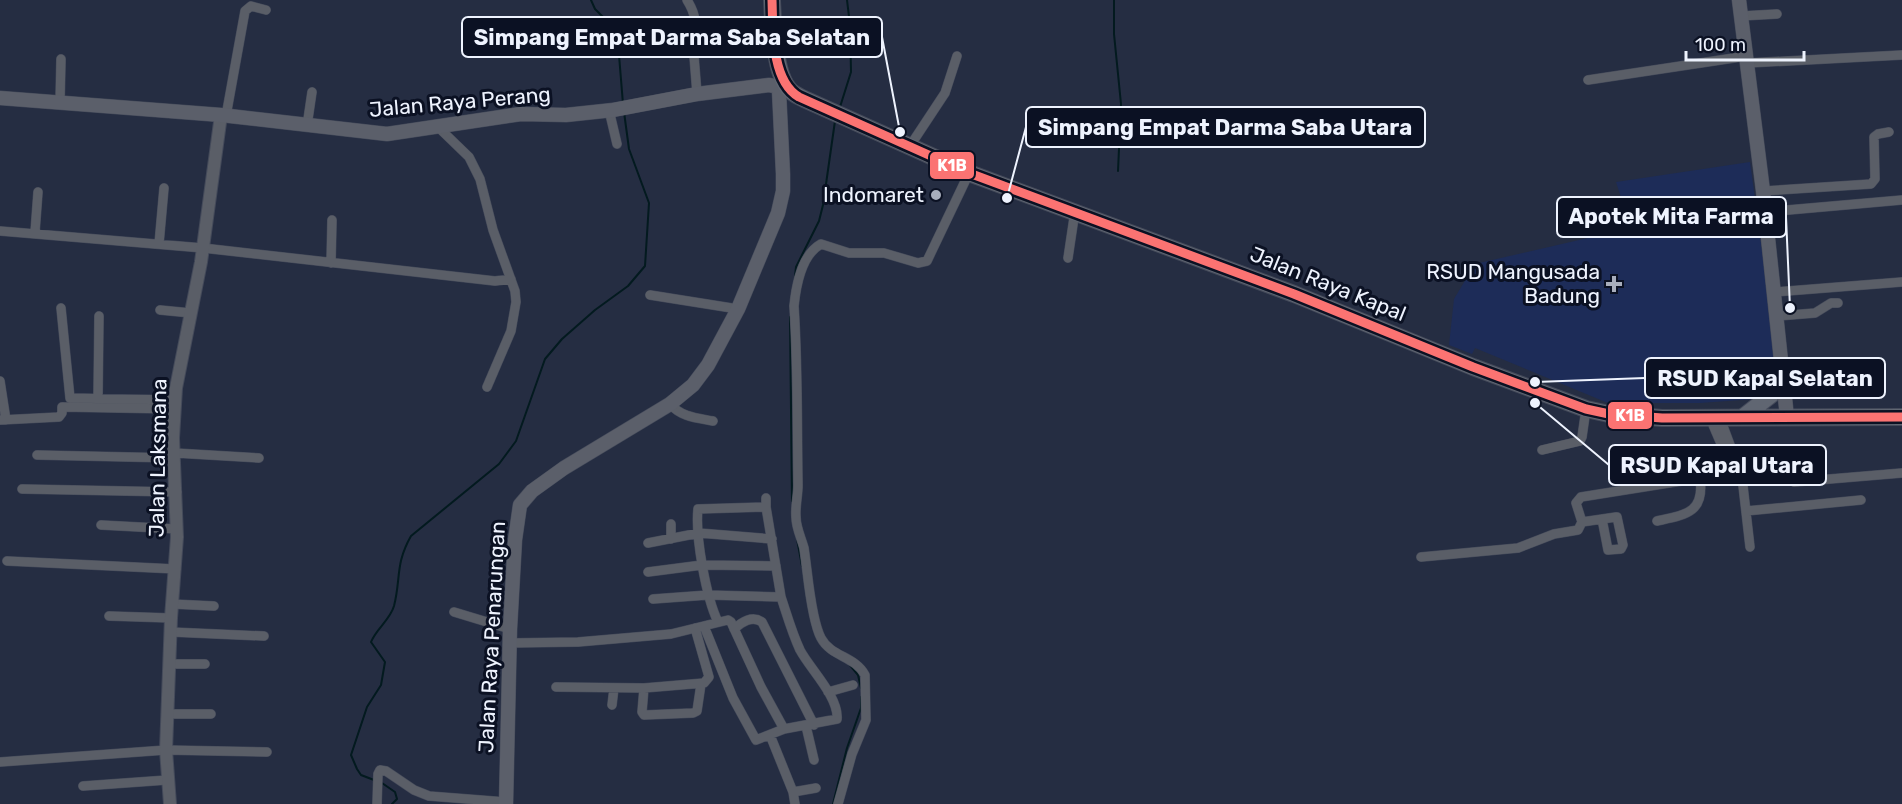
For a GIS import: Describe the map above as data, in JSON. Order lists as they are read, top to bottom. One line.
{"streets":{"highway":["Jalan Raya Kapal"],"main road":["Jalan Raya Perang","Jalan Raya Penarungan"],"street":["Jalan Laksmana"]},"crossings":[["Jalan Raya Perang","Jalan Raya Kapal"],["Jalan Raya Perang","Jalan Laksmana"],["Jalan Raya Perang","Jalan Raya Penarungan"],["Jalan Raya Kapal","Jalan Raya Penarungan"]],"places":{"other":["Simpang Empat Darma Saba Selatan","Indomaret","Simpang Empat Darma Saba Utara","Apotek Mita Farma","RSUD Kapal Selatan","RSUD Kapal Utara"],"health":["RSUD Mangusada Badung"]},"lines":["transit line K1B"],"scale_bar":"100 m"}
